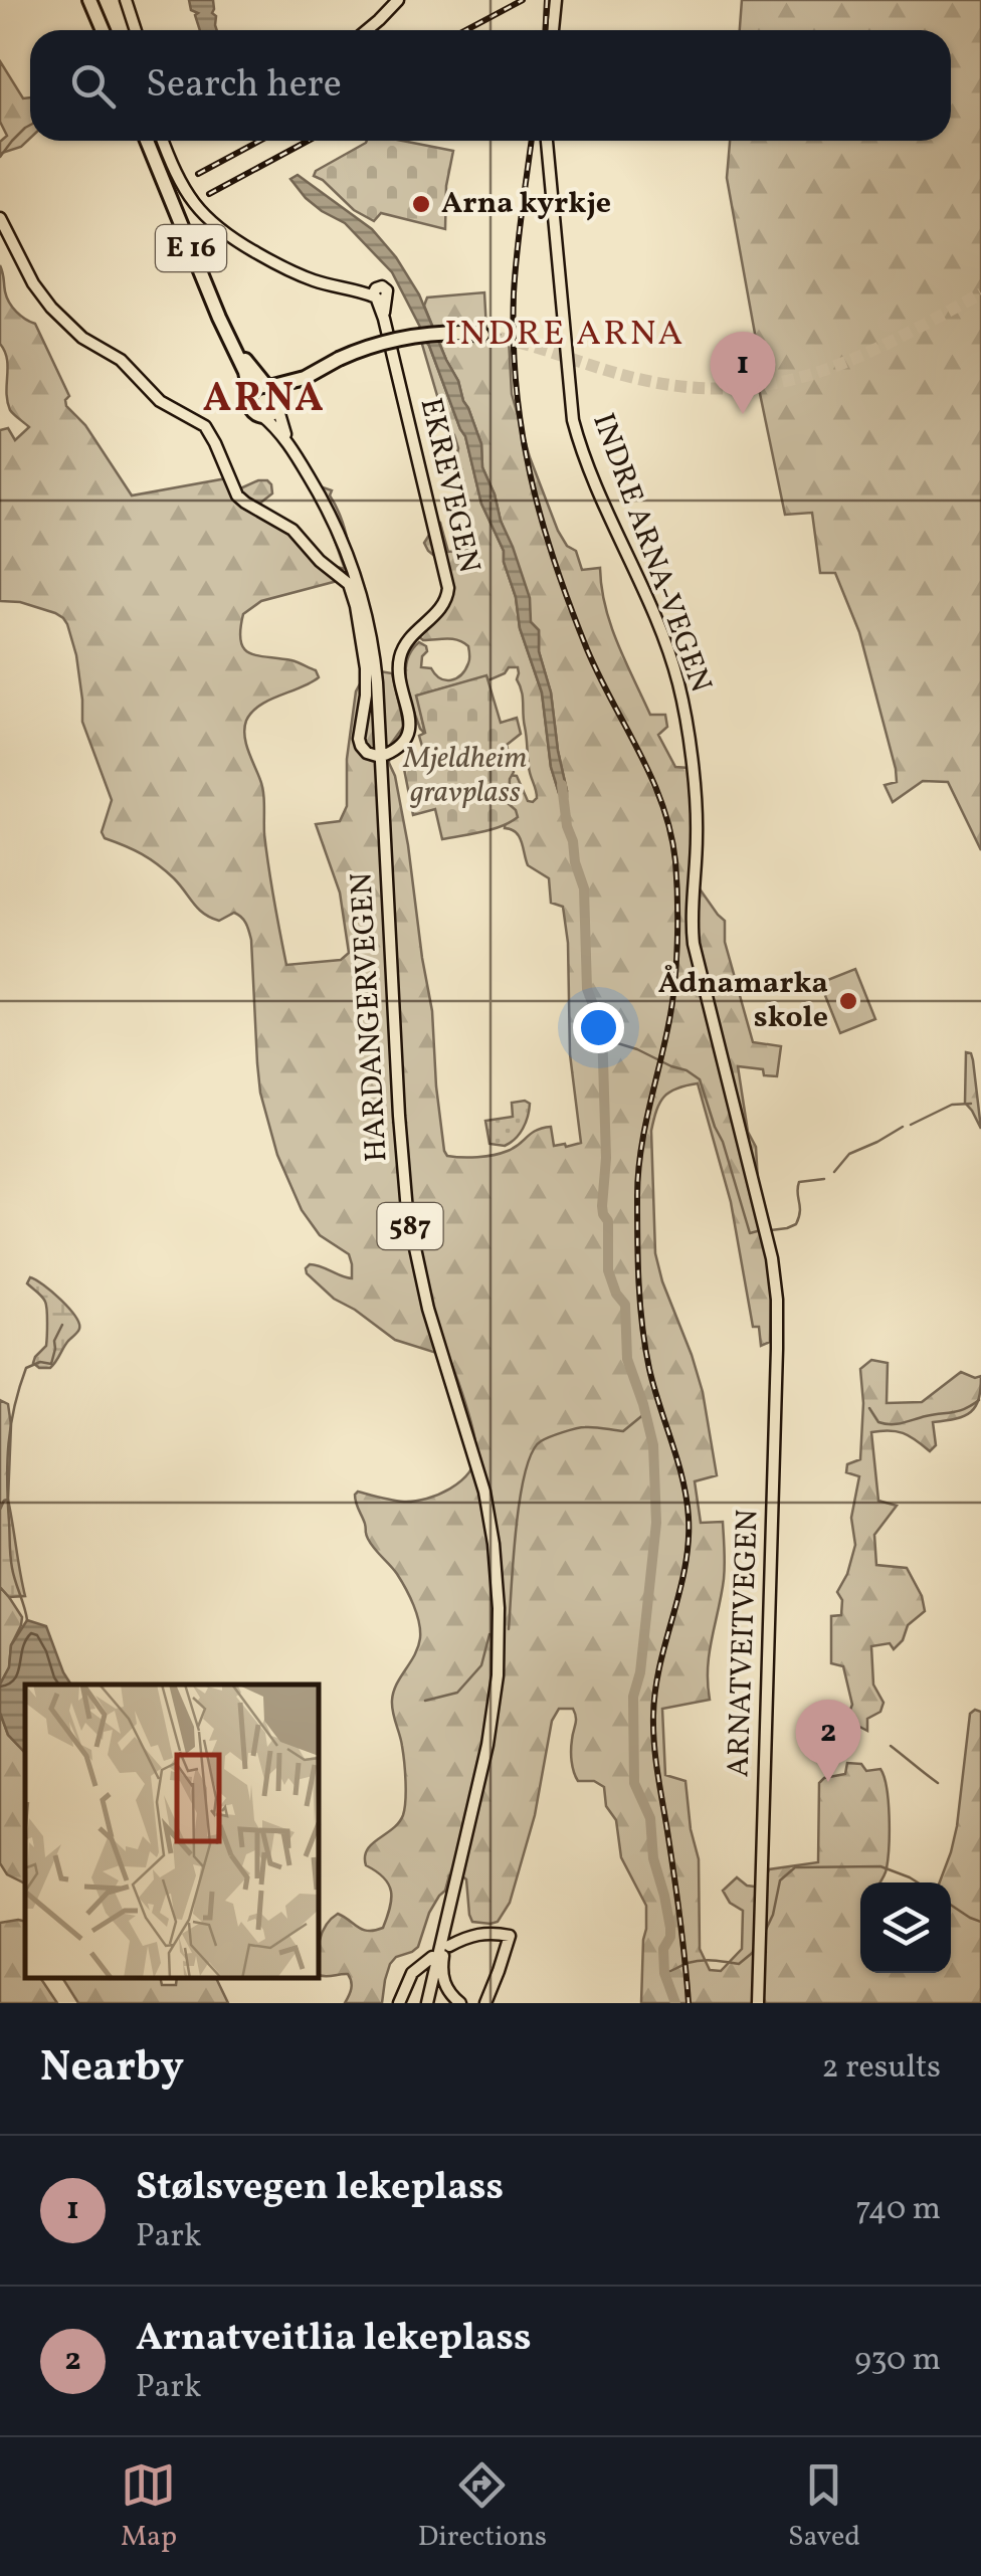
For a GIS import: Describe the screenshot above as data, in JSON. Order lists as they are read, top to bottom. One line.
{"streets":{"highway":["E 16"],"main road":["EKREVEGEN","INDRE ARNA-VEGEN","HARDANGERVEGEN","587","ARNATVEITVEGEN"]},"crossings":[["E 16","HARDANGERVEGEN"],["INDRE ARNA-VEGEN","ARNATVEITVEGEN"],["HARDANGERVEGEN","587"]],"districts":["INDRE ARNA","ARNA"],"parks":["Mjeldheim gravplass"],"places":["Arna kyrkje","Ådnamarka skole"],"page":{"search":"Search here","pins":["1","2"],"heading":["Nearby","2 results"],"list":[{"mark":"1","name":"Stølsvegen lekeplass","note":"Park","value":"740 m"},{"mark":"2","name":"Arnatveitlia lekeplass","note":"Park","value":"930 m"}],"nav":["Map","Directions","Saved"]}}
